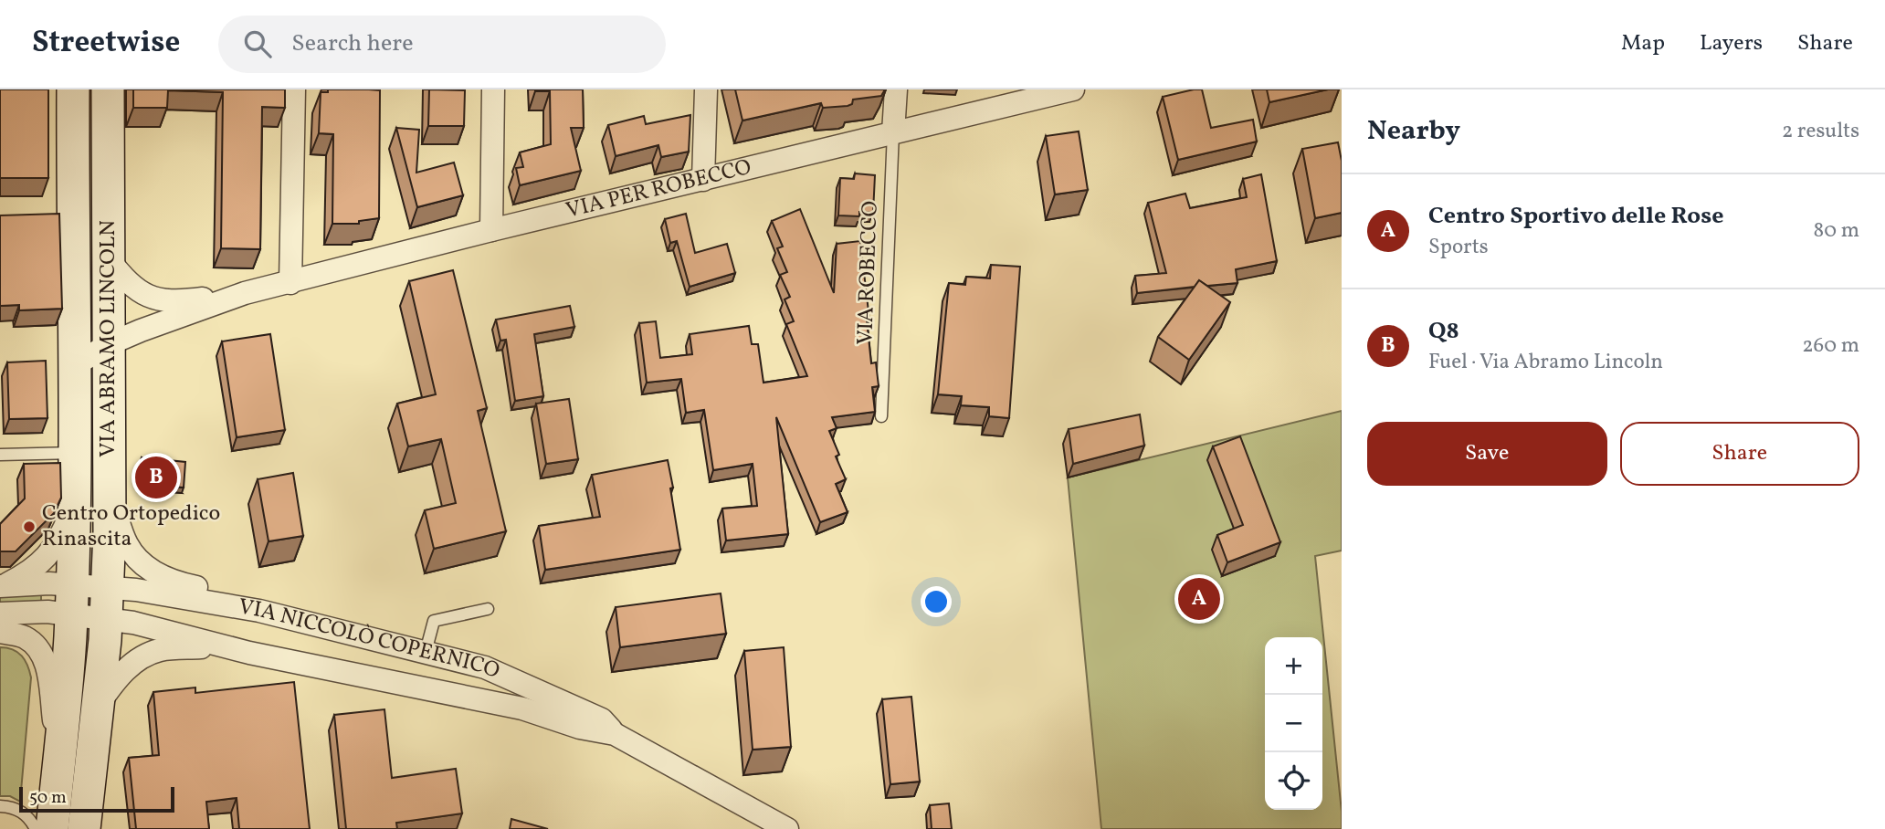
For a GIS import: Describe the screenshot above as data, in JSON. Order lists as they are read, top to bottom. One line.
{"streets":{"main road":["VIA ABRAMO LINCOLN"],"street":["VIA PER ROBECCO","VIA NICCOLÒ COPERNICO"],"lane":["VIA ROBECCO"]},"crossings":[["VIA PER ROBECCO","VIA ROBECCO"],["VIA PER ROBECCO","VIA ABRAMO LINCOLN"],["VIA ABRAMO LINCOLN","VIA NICCOLÒ COPERNICO"]],"places":["Centro Ortopedico Rinascita"],"scale_bar":"50 m","page":{"header":"Streetwise","search":"Search here","nav":["Map","Layers","Share"],"heading":["Nearby","2 results"],"list":[{"mark":"A","name":"Centro Sportivo delle Rose","note":"Sports","value":"80 m"},{"mark":"B","name":"Q8","note":"Fuel · Via Abramo Lincoln","value":"260 m"}],"buttons":["Save","Share"],"pins":["B","A"],"map_buttons":["+","−"],"scale":"50 m"}}
